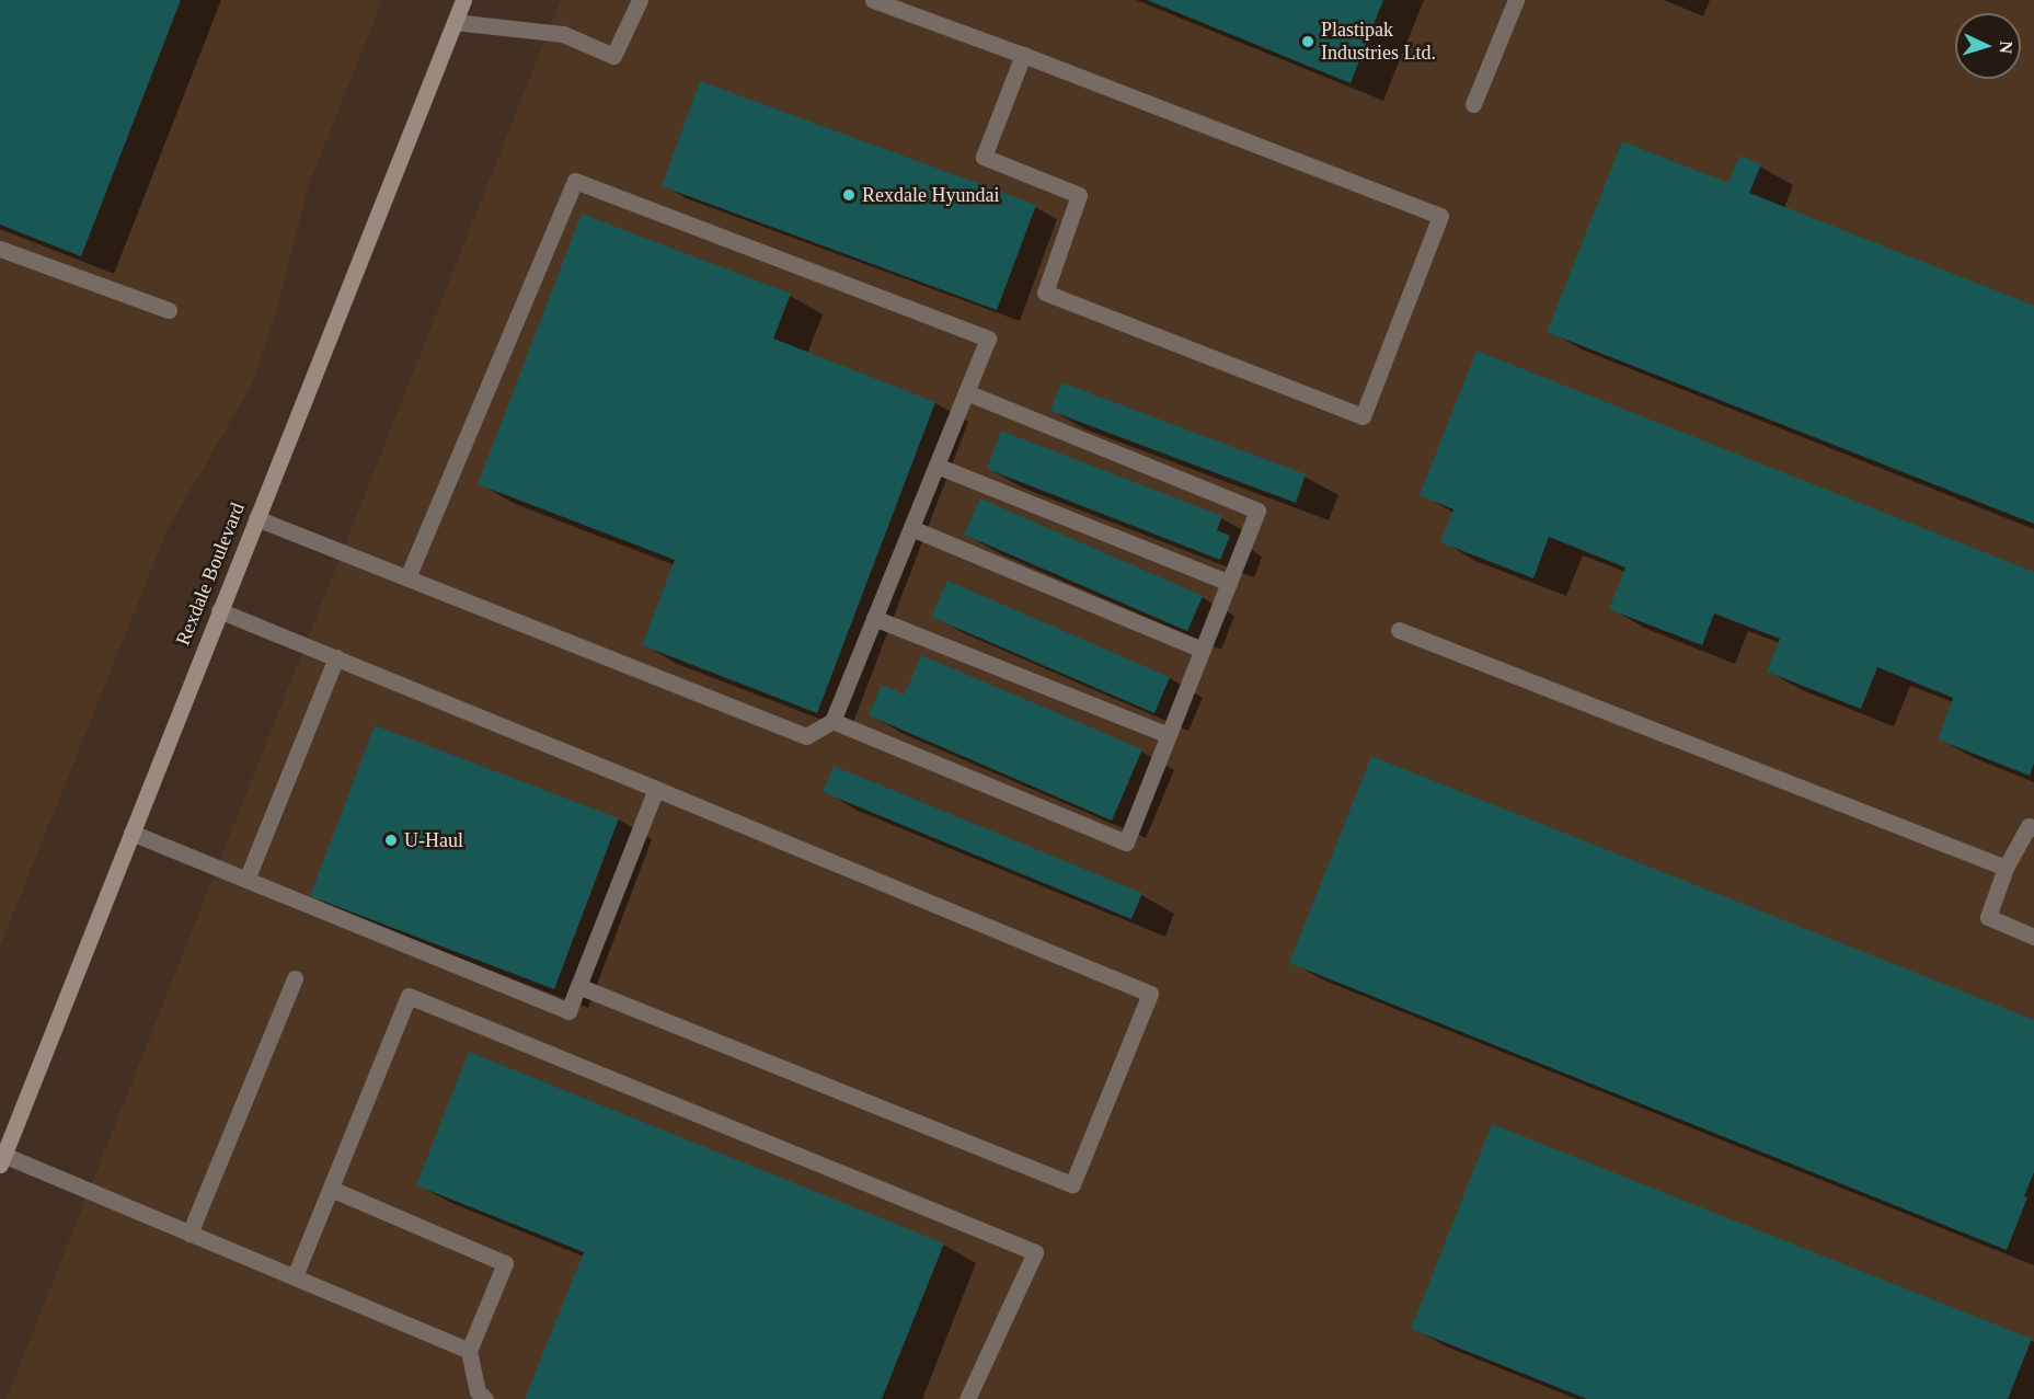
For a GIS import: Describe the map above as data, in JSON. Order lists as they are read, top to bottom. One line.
{"streets":{"main road":["Rexdale Boulevard"]},"places":["Plastipak Industries Ltd.","Rexdale Hyundai","U-Haul"],"north":"right"}
